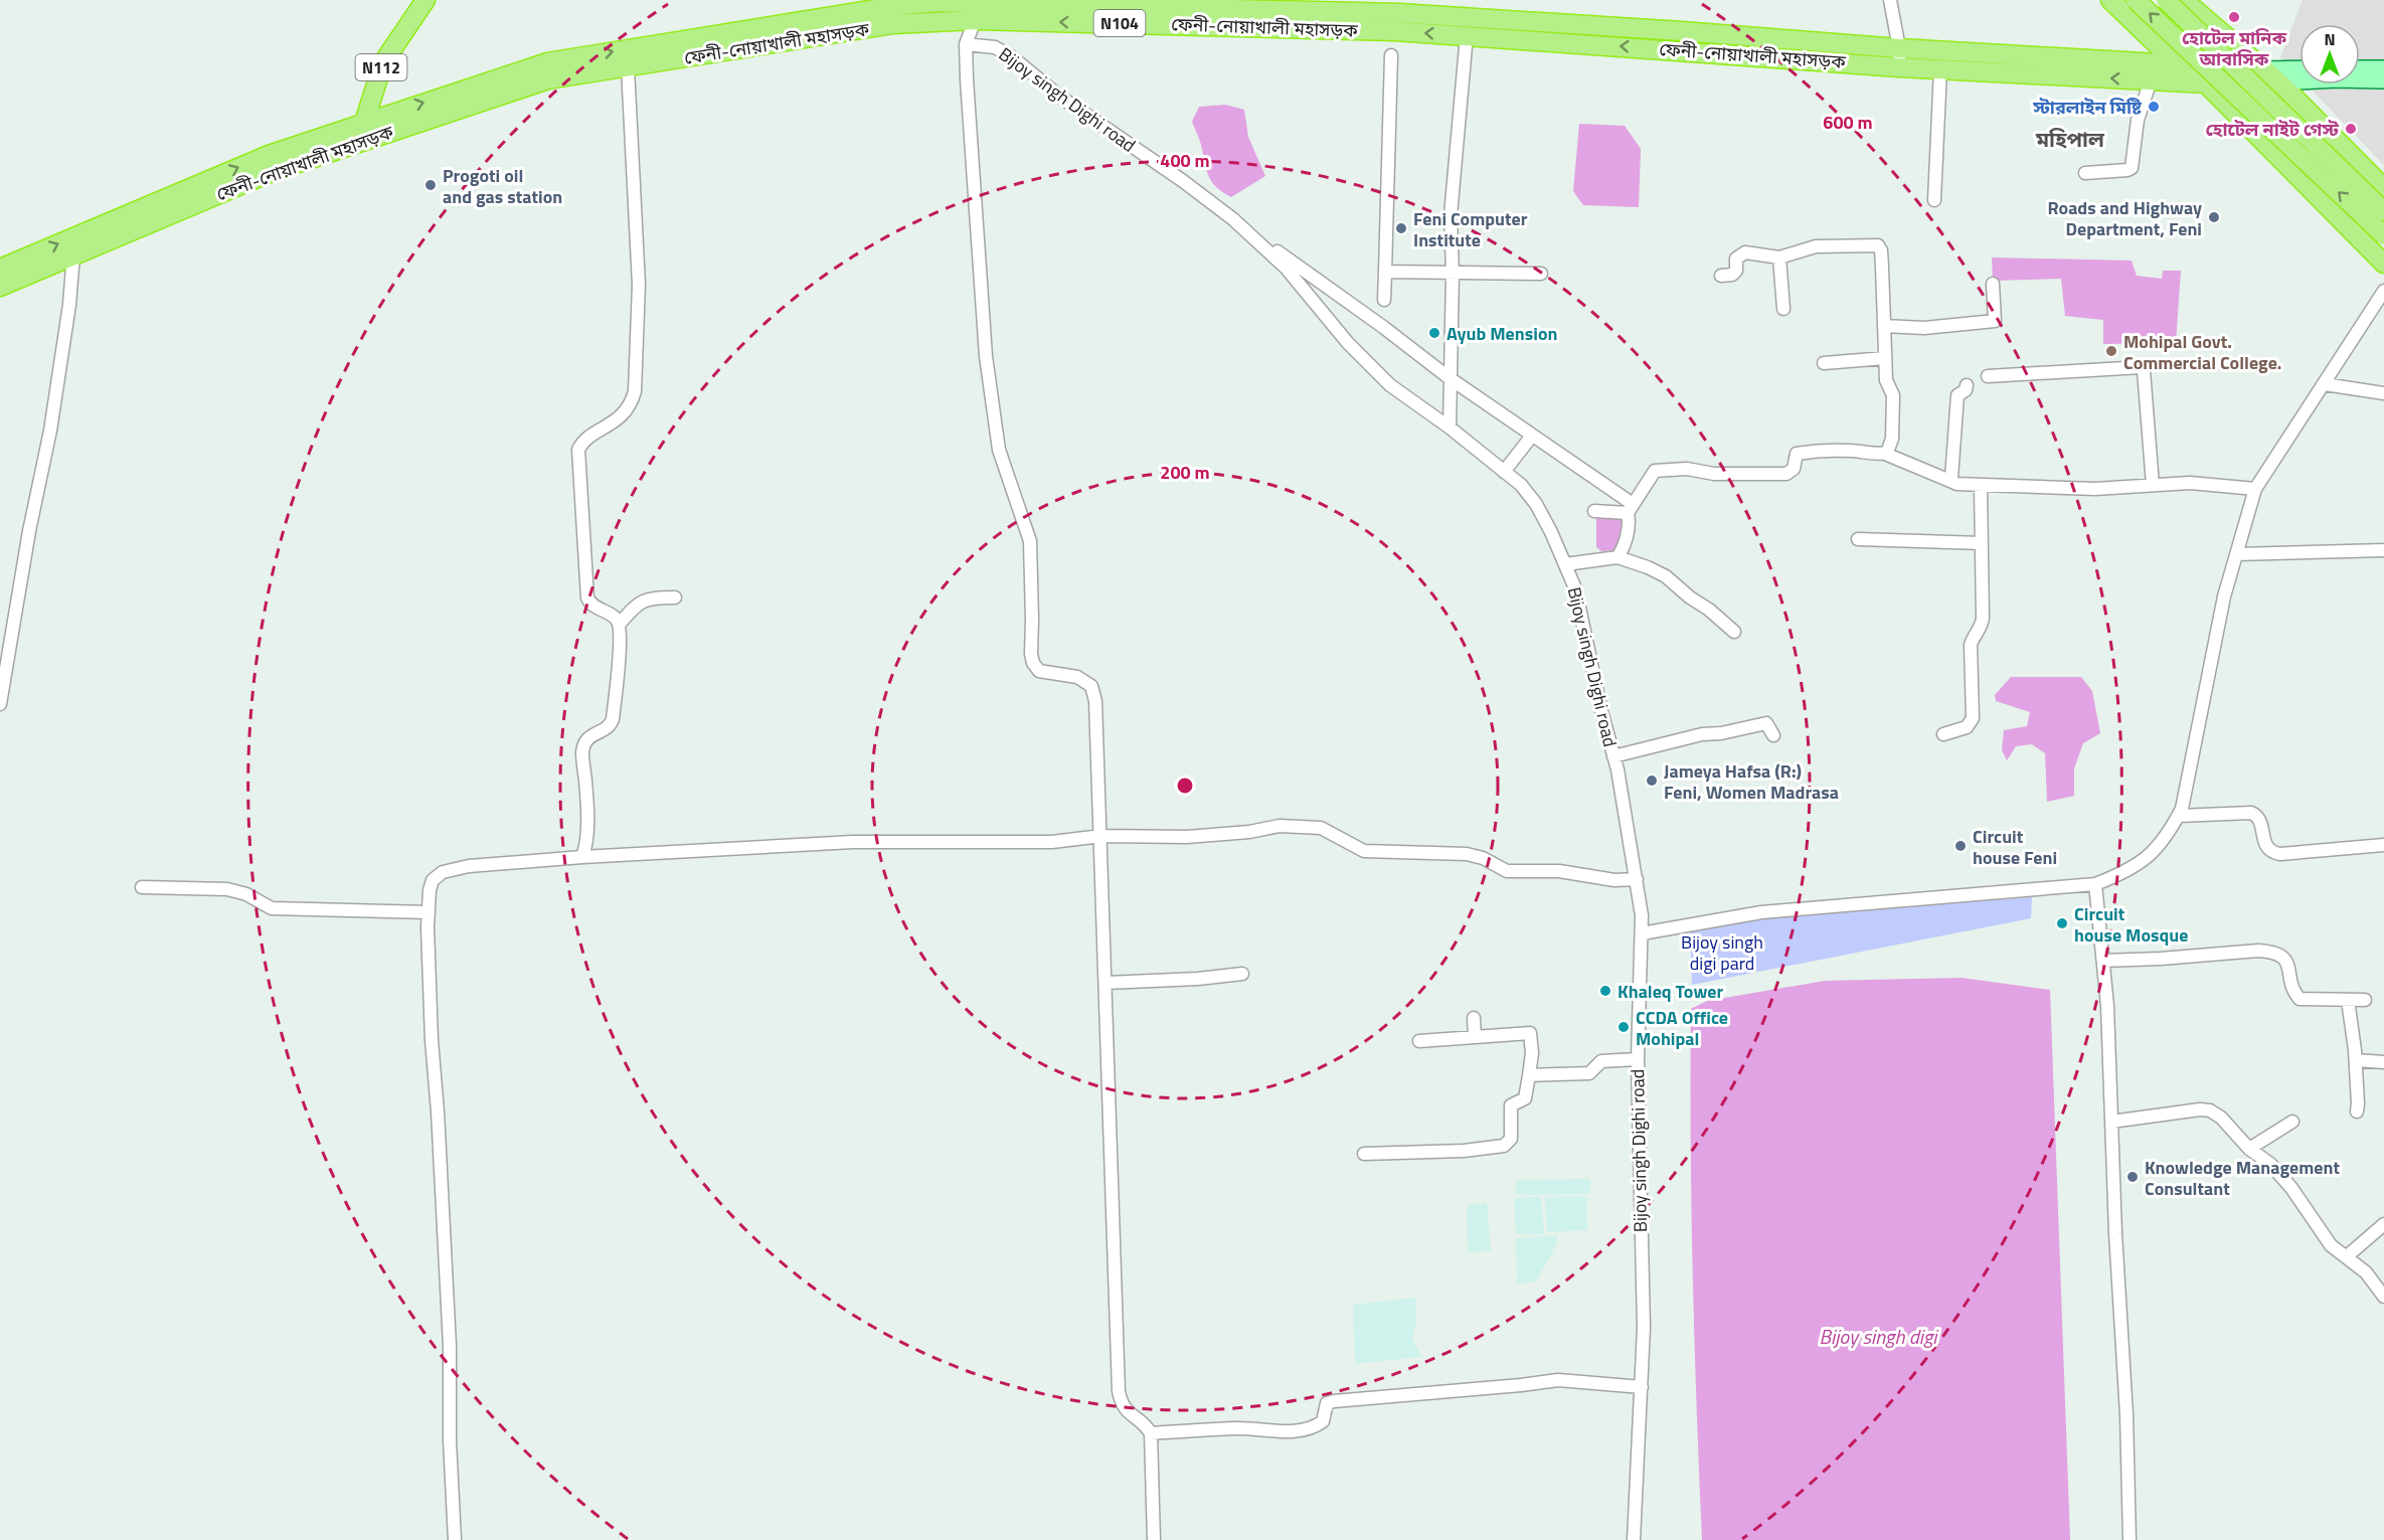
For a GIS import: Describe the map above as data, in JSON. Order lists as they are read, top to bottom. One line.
{"streets":{"highway":["N104","ফেনী-নোয়াখালী মহাসড়ক","N112"],"street":["Bijoy singh Dighi road"]},"crossings":[["N104","ফেনী-নোয়াখালী মহাসড়ক"],["ফেনী-নোয়াখালী মহাসড়ক","N112"]],"districts":["মহিপাল"],"water":["Bijoy singh digi"],"parks":["Bijoy singh digi pard"],"places":["হোটেল মানিক আবাসিক","স্টারলাইন মিষ্টি","হোটেল নাইট গেস্ট","Progoti oil and gas station","Roads and Highway Department, Feni","Feni Computer Institute","Ayub Mension","Mohipal Govt. Commercial College.","Jameya Hafsa (R:) Feni, Women Madrasa","Circuit house Feni","Circuit house Mosque","Khaleq Tower","CCDA Office Mohipal","Knowledge Management Consultant"],"north":"top","rings":["600 m","400 m","200 m"]}
